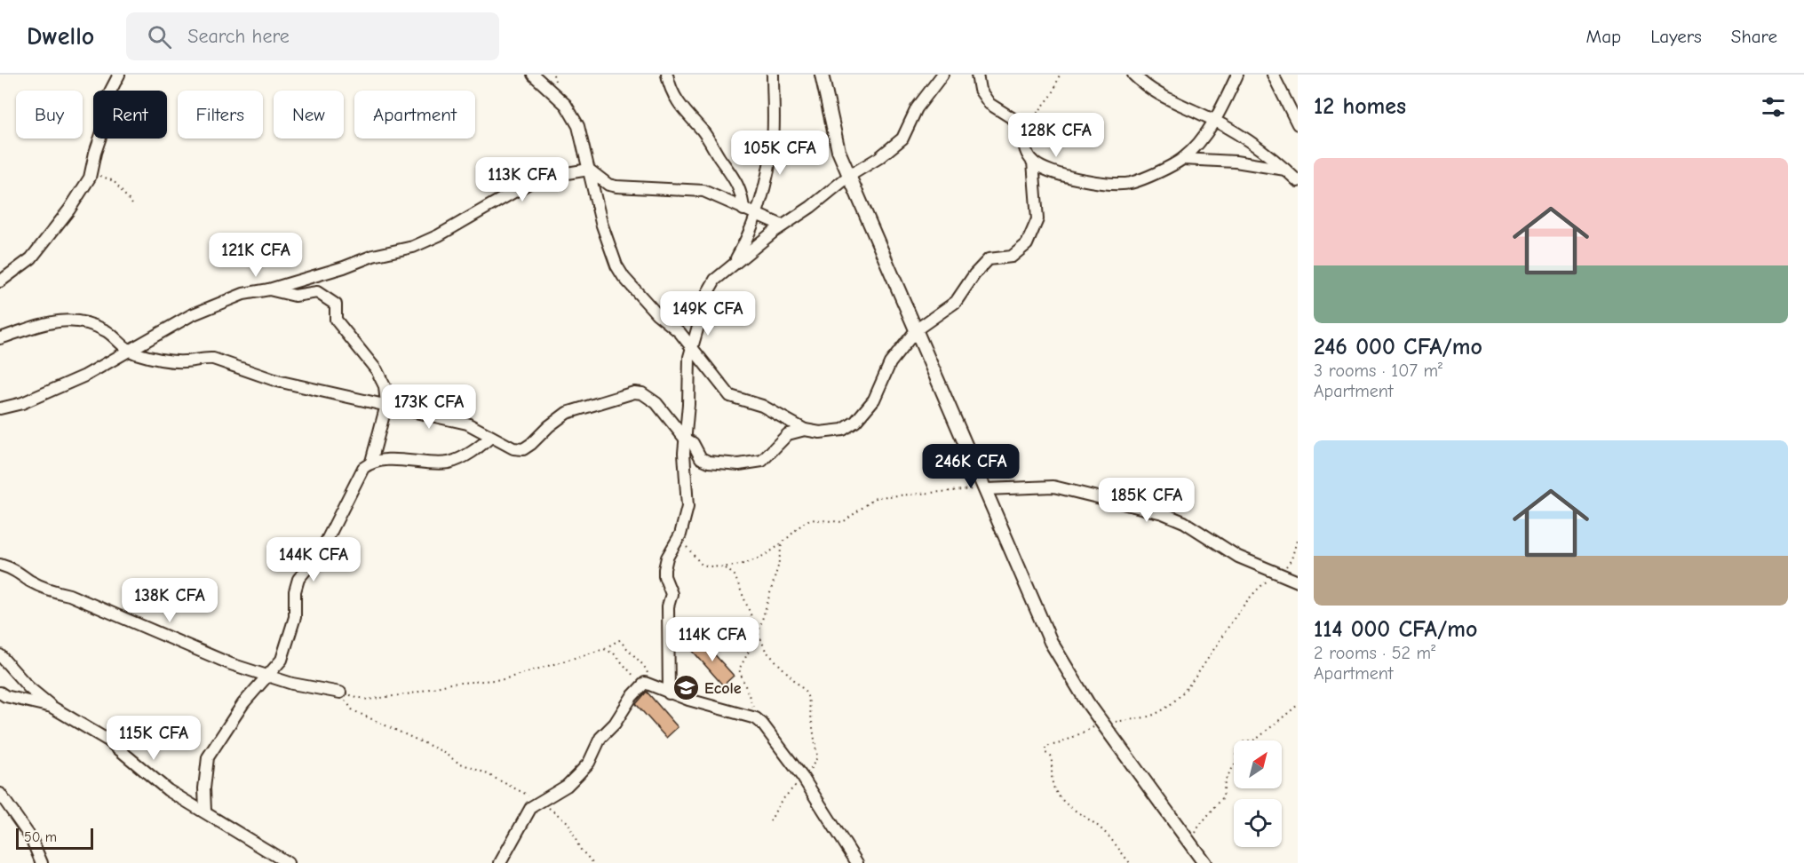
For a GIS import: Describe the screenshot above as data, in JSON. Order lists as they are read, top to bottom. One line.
{"places":{"school or university":["Ecole"]},"scale_bar":"50 m","north":"top right","page":{"header":"Dwello","search":"Search here","nav":["Map","Layers","Share"],"heading":"12 homes","chip":["Buy","Rent","Filters","New","Apartment"],"price":["128K CFA","105K CFA","113K CFA","121K CFA","149K CFA","173K CFA","246K CFA","185K CFA","144K CFA","138K CFA","114K CFA","115K CFA"],"list":[{"name":"246 000 CFA/mo","note":"3 rooms · 107 m² · Apartment"},{"name":"114 000 CFA/mo","note":"2 rooms · 52 m² · Apartment"}],"scale":"50 m"}}
